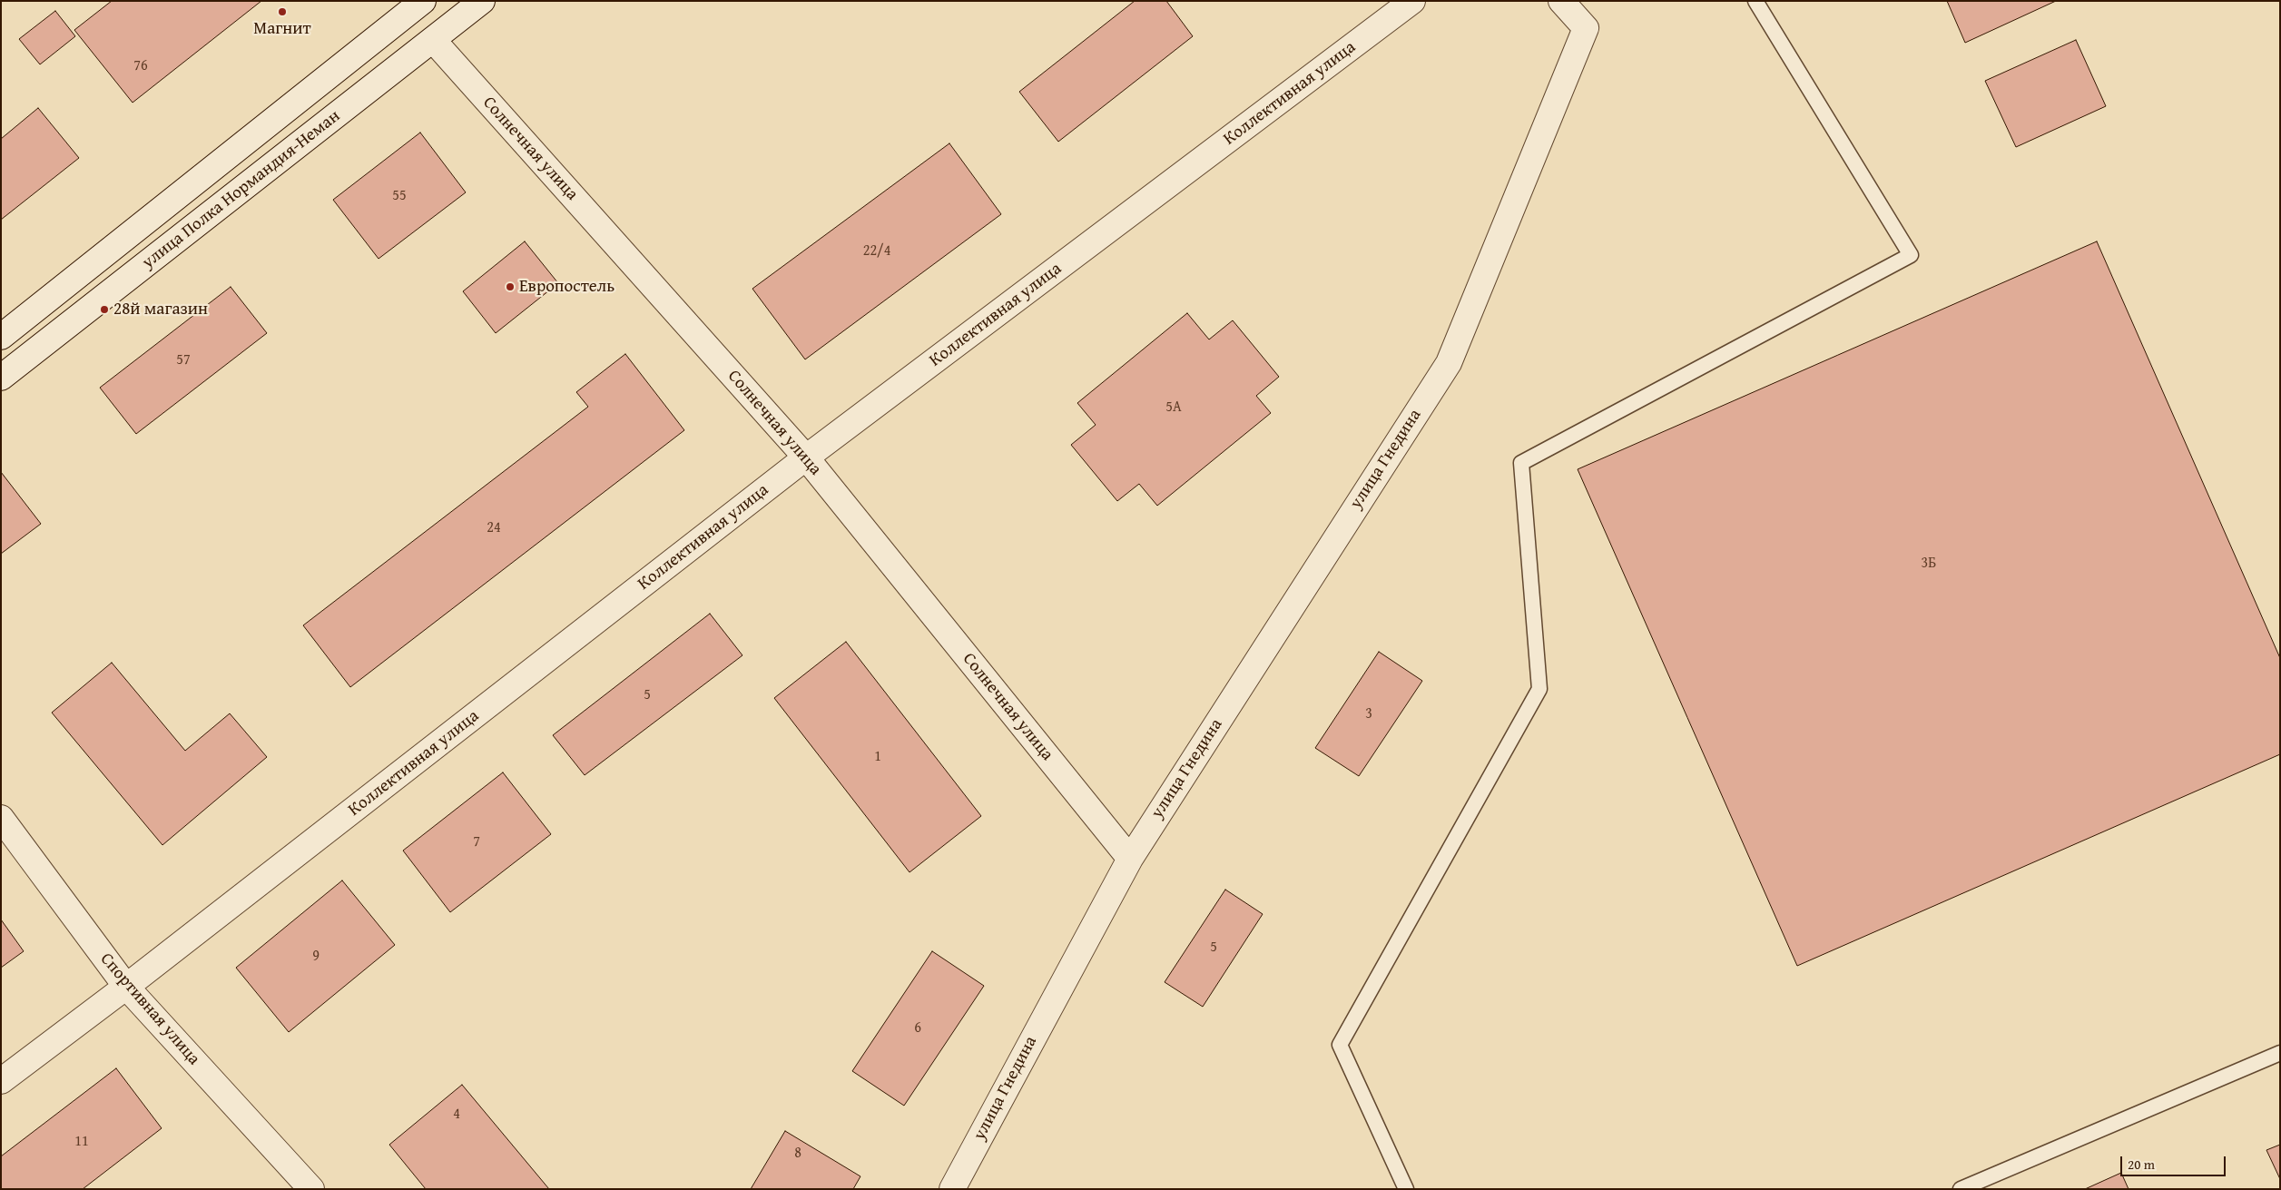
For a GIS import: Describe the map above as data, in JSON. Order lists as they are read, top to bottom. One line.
{"streets":{"street":["Коллективная улица","Солнечная улица","улица Полка Нормандия-Неман","улица Гнедина","Спортивная улица"]},"crossings":[["Коллективная улица","Солнечная улица"],["Коллективная улица","Спортивная улица"],["Солнечная улица","улица Полка Нормандия-Неман"],["Солнечная улица","улица Гнедина"]],"places":["Магнит","Европостель","28й магазин"],"house_numbers":["76","55","22/4","57","5А","24","3Б","5","3","1","7","5","9","6","4","11","8"],"scale_bar":"20 m"}
